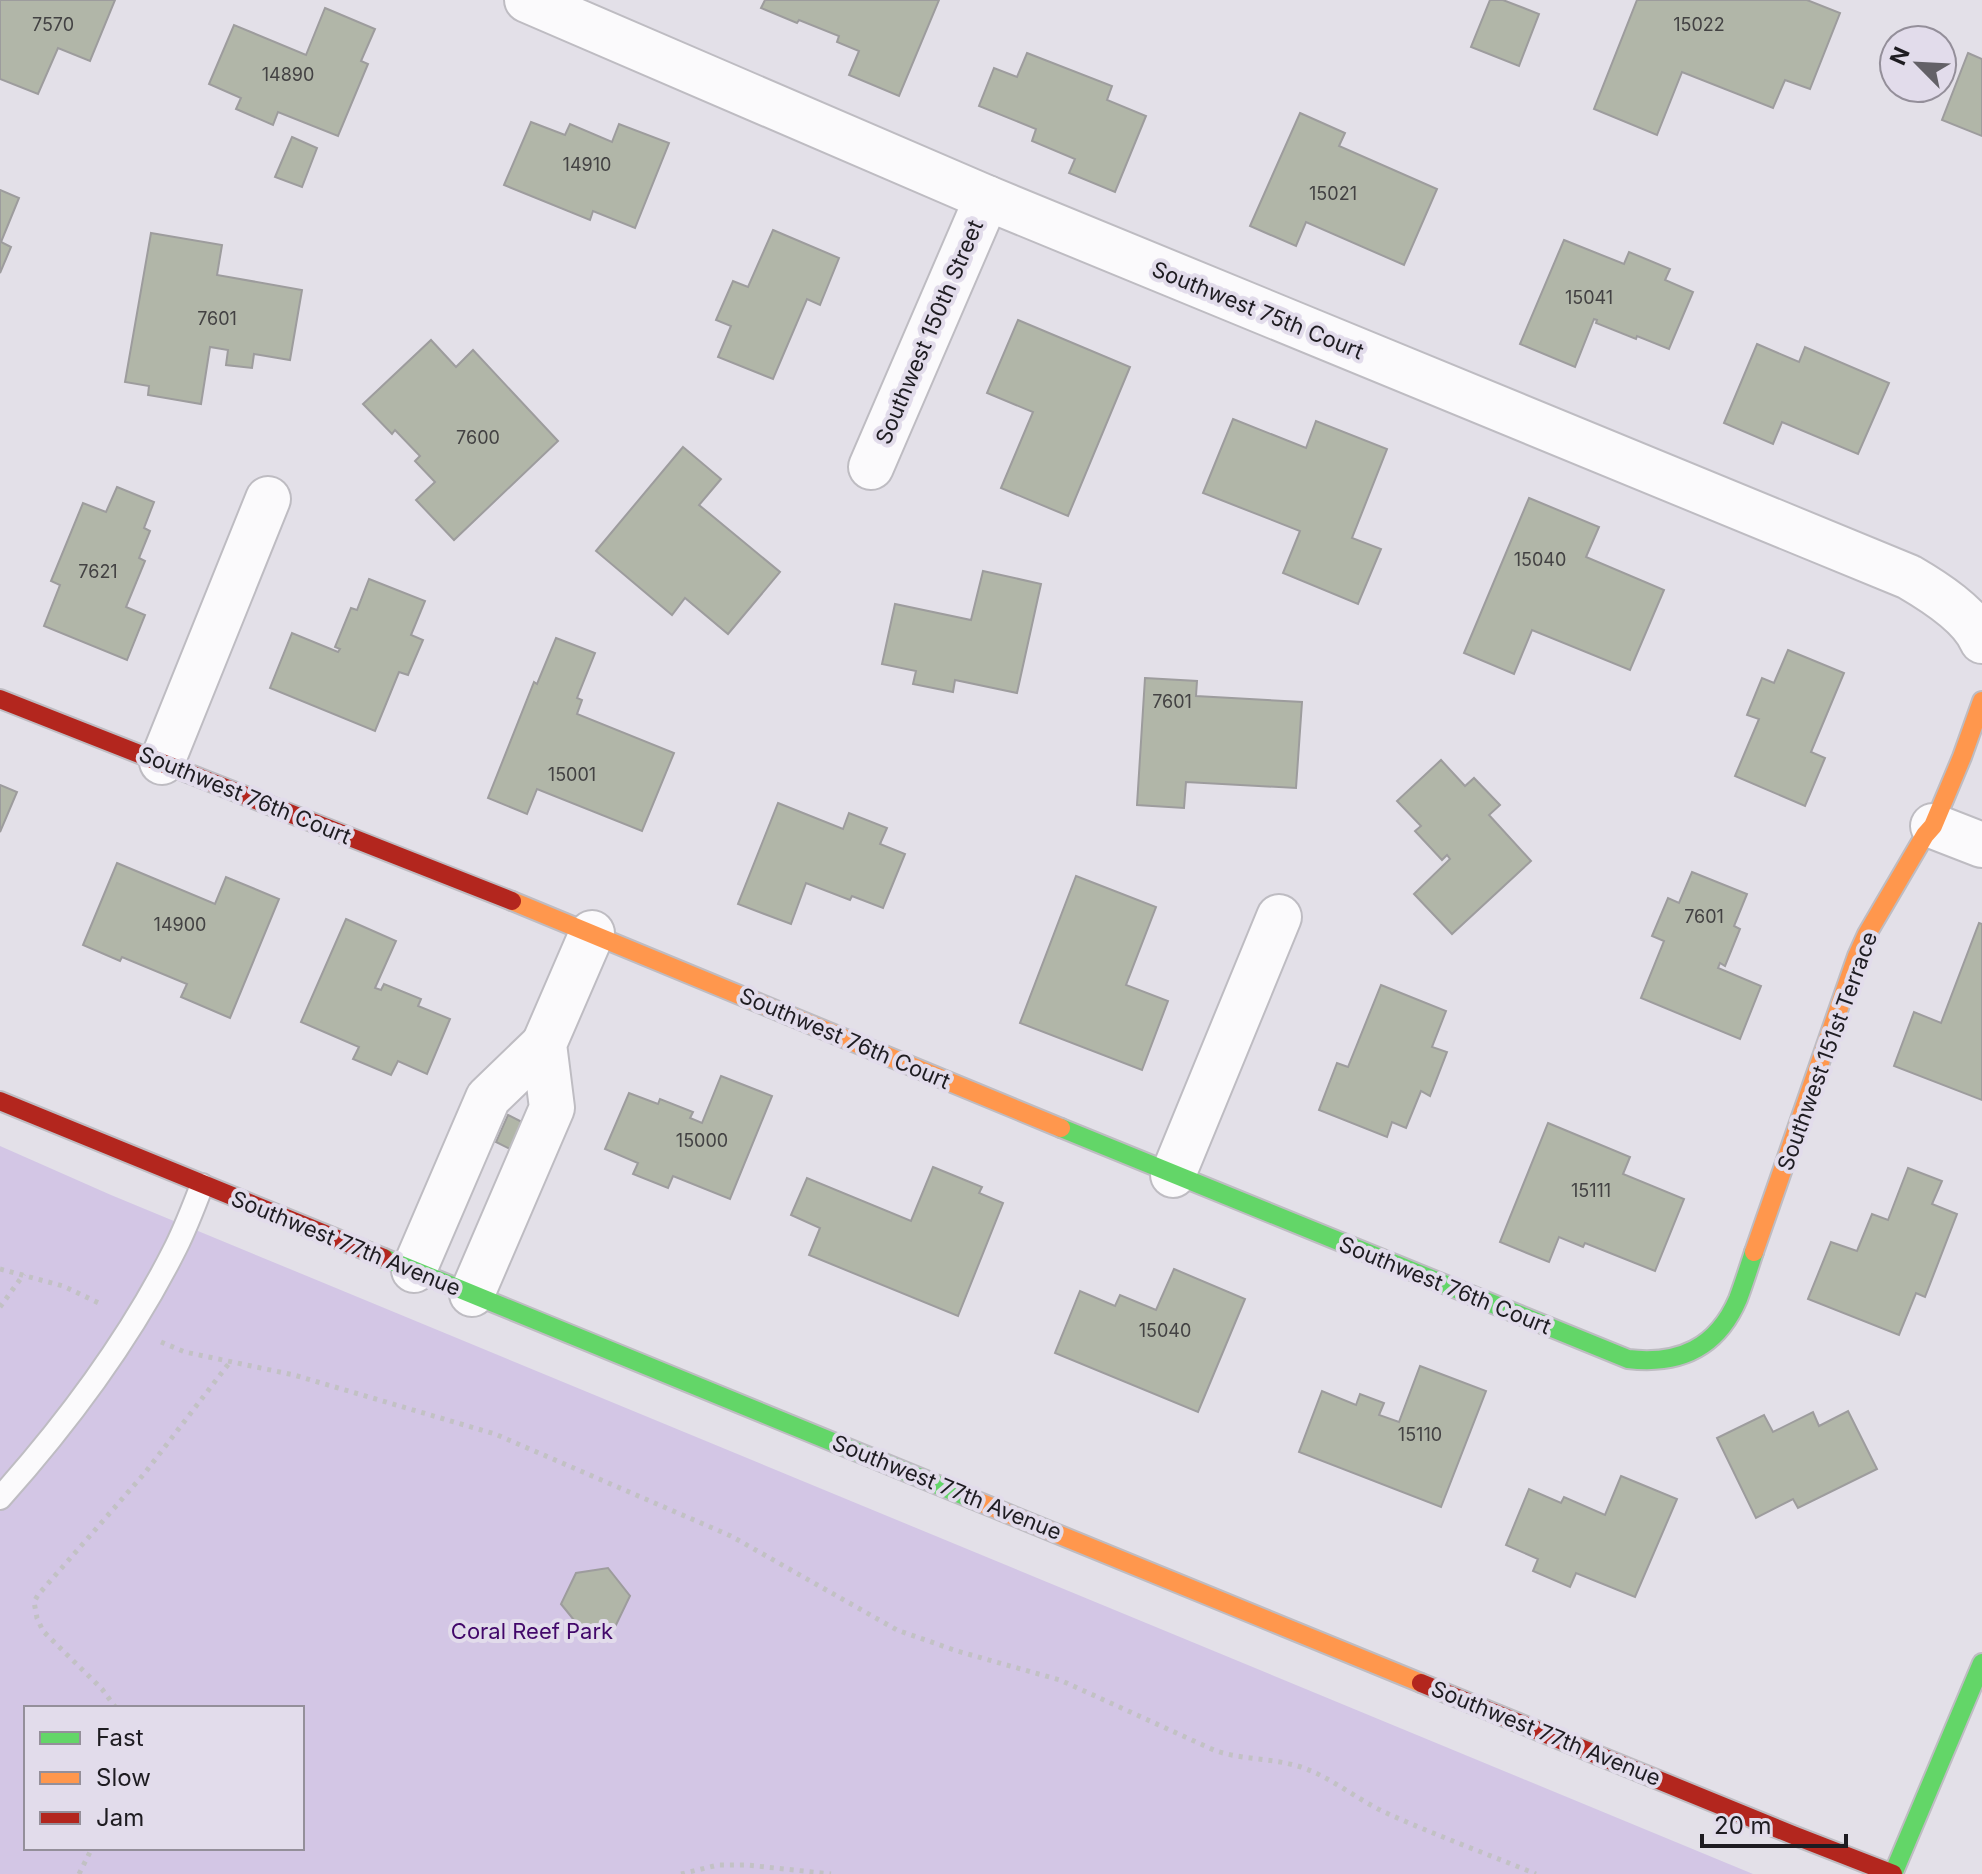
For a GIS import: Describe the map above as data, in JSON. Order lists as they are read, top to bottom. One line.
{"streets":{"street":["Southwest 75th Court","Southwest 150th Street","Southwest 76th Court","Southwest 151st Terrace","Southwest 77th Avenue"]},"crossings":[["Southwest 75th Court","Southwest 150th Street"],["Southwest 76th Court","Southwest 151st Terrace"]],"parks":["Coral Reef Park"],"house_numbers":["7570","15022","14890","14910","15021","15041","7601","7600","15040","7621","7601","15001","7601","14900","15000","15111","15040","15110"],"legend":["Fast","Slow","Jam"],"scale_bar":"20 m","north":"top left"}
